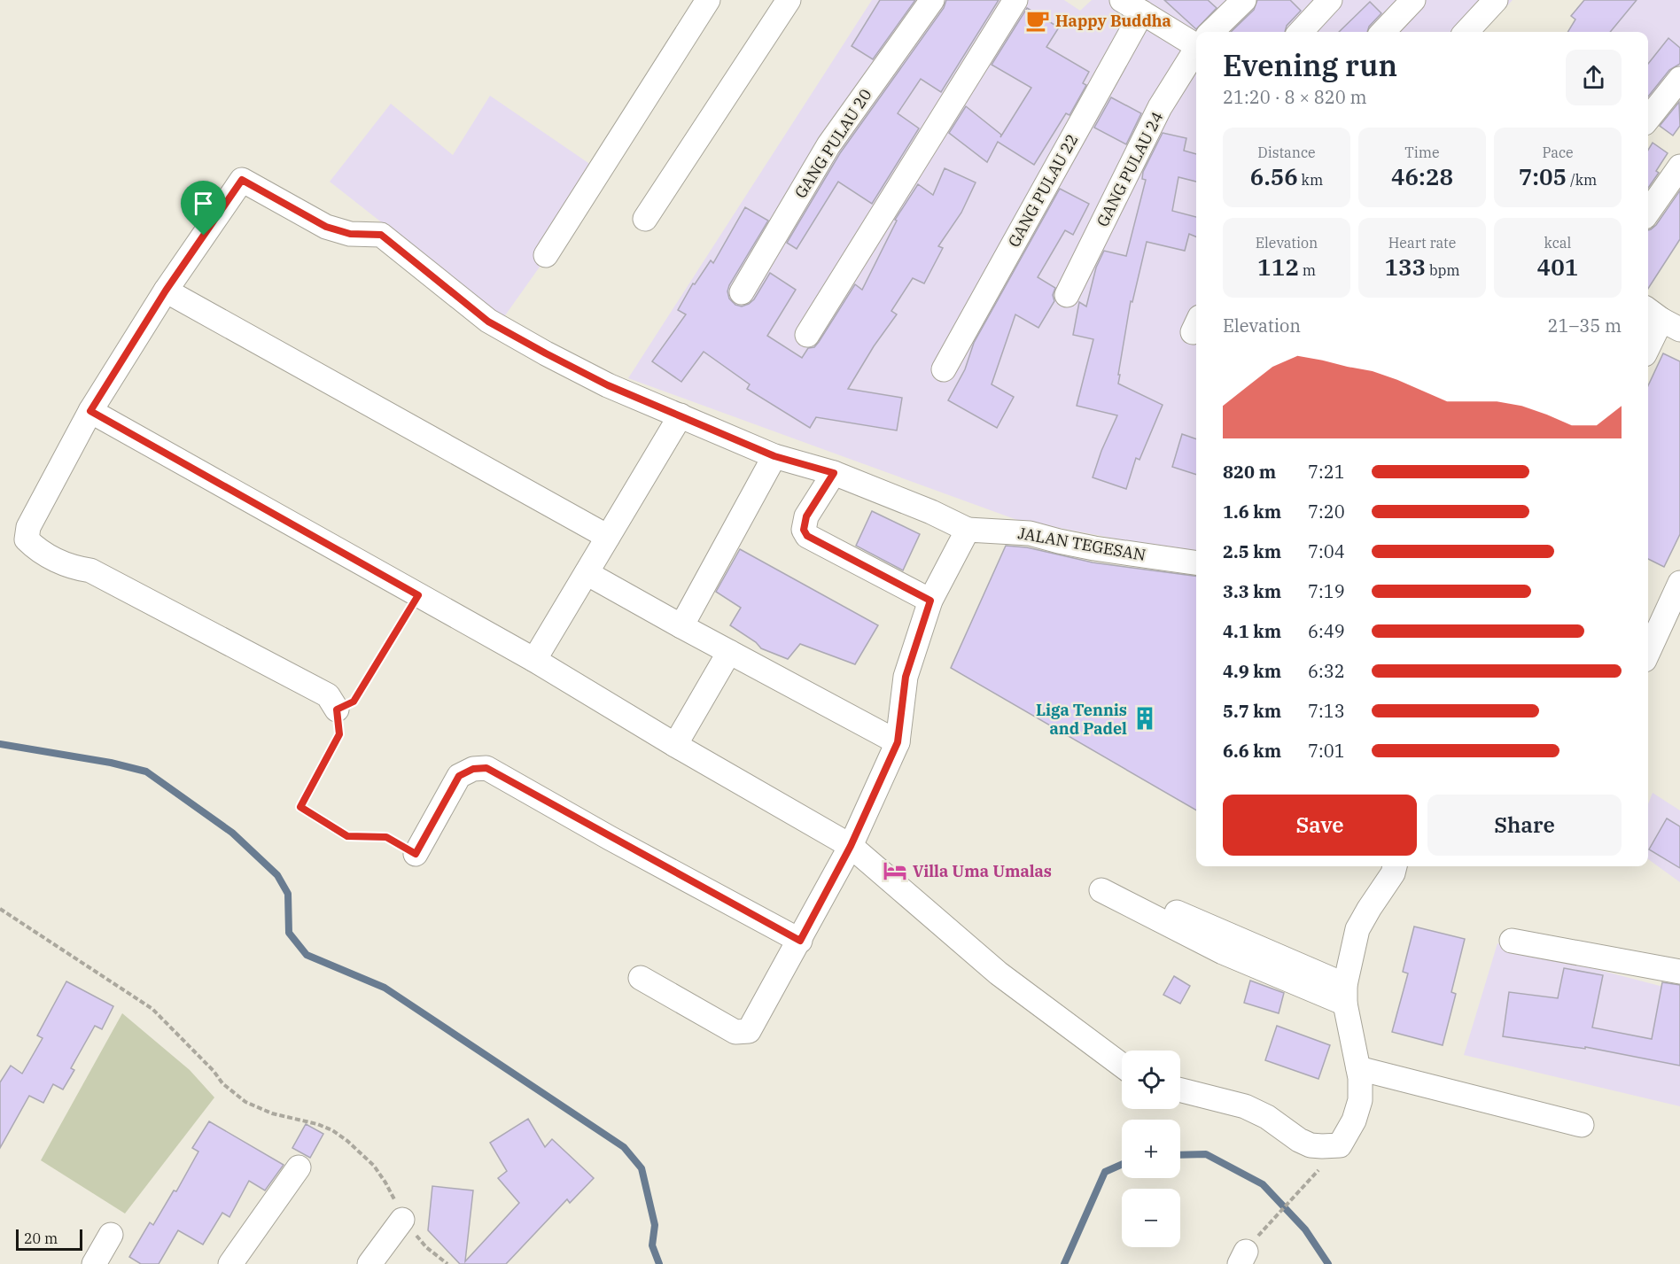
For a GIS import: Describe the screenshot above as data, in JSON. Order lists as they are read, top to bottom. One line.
{"streets":{"street":["GANG PULAU 20","GANG PULAU 24","GANG PULAU 22","JALAN TEGESAN"]},"places":{"cafe":["Happy Buddha"],"building":["Liga Tennis and Padel"],"hotel":["Villa Uma Umalas"]},"scale_bar":"20 m","page":{"heading":["Evening run","21:20 · 8 × 820 m"],"stats":[["Distance","6.56 km"],["Time","46:28"],["Pace","7:05 /km"],["Elevation","112 m"],["Heart rate","133 bpm"],["kcal","401"]],"chart":["Elevation","21–35 m"],"list":[{"name":"820 m","note":"7:21"},{"name":"1.6 km","note":"7:20"},{"name":"2.5 km","note":"7:04"},{"name":"3.3 km","note":"7:19"},{"name":"4.1 km","note":"6:49"},{"name":"4.9 km","note":"6:32"},{"name":"5.7 km","note":"7:13"},{"name":"6.6 km","note":"7:01"}],"buttons":["Save","Share"],"map_buttons":["+","−"],"scale":"20 m"}}
